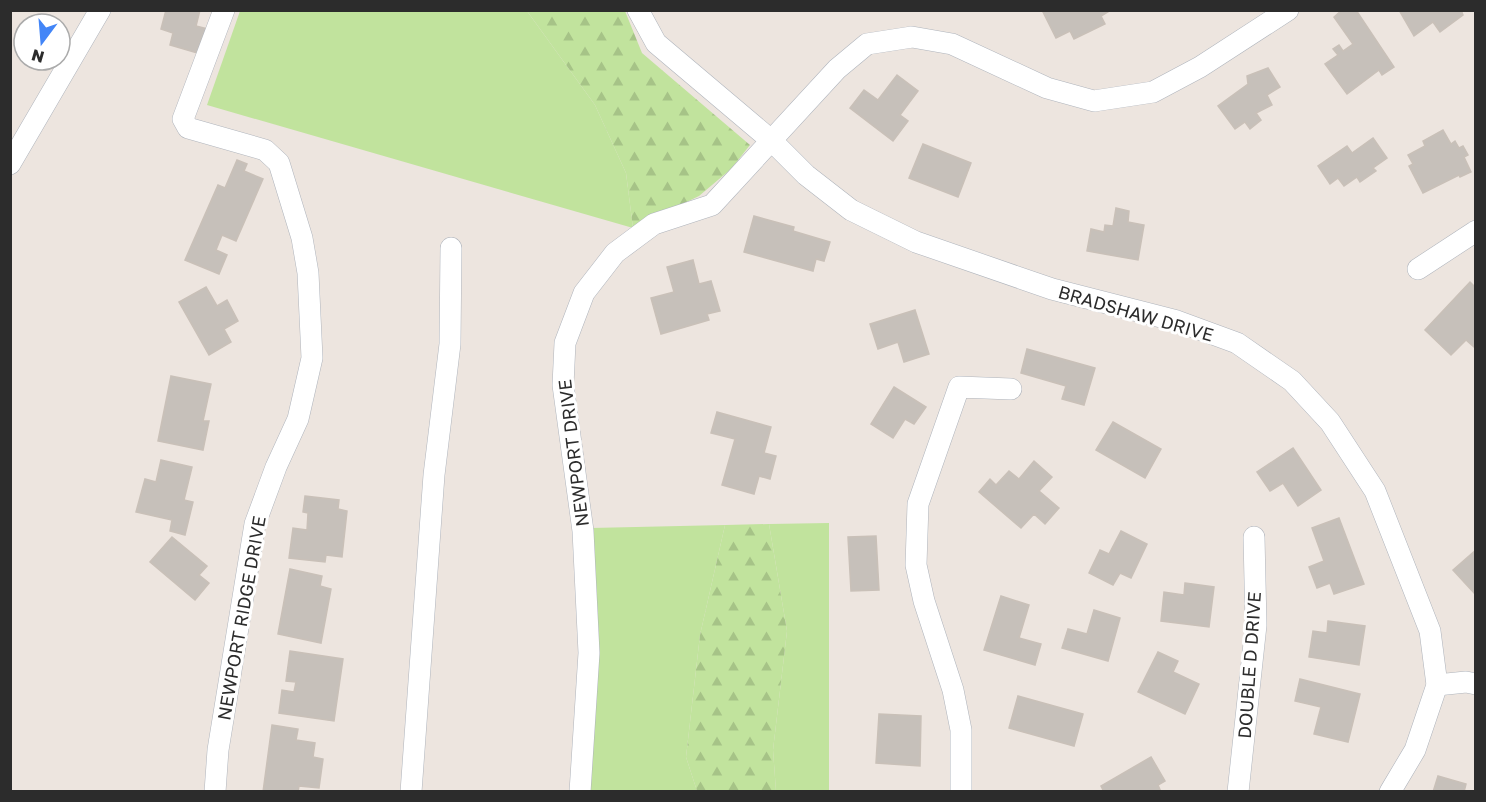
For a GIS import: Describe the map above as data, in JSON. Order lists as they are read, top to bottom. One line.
{"streets":{"street":["BRADSHAW DRIVE","NEWPORT DRIVE","NEWPORT RIDGE DRIVE","DOUBLE D DRIVE"]},"crossings":[["BRADSHAW DRIVE","NEWPORT DRIVE"]],"north":"bottom"}
